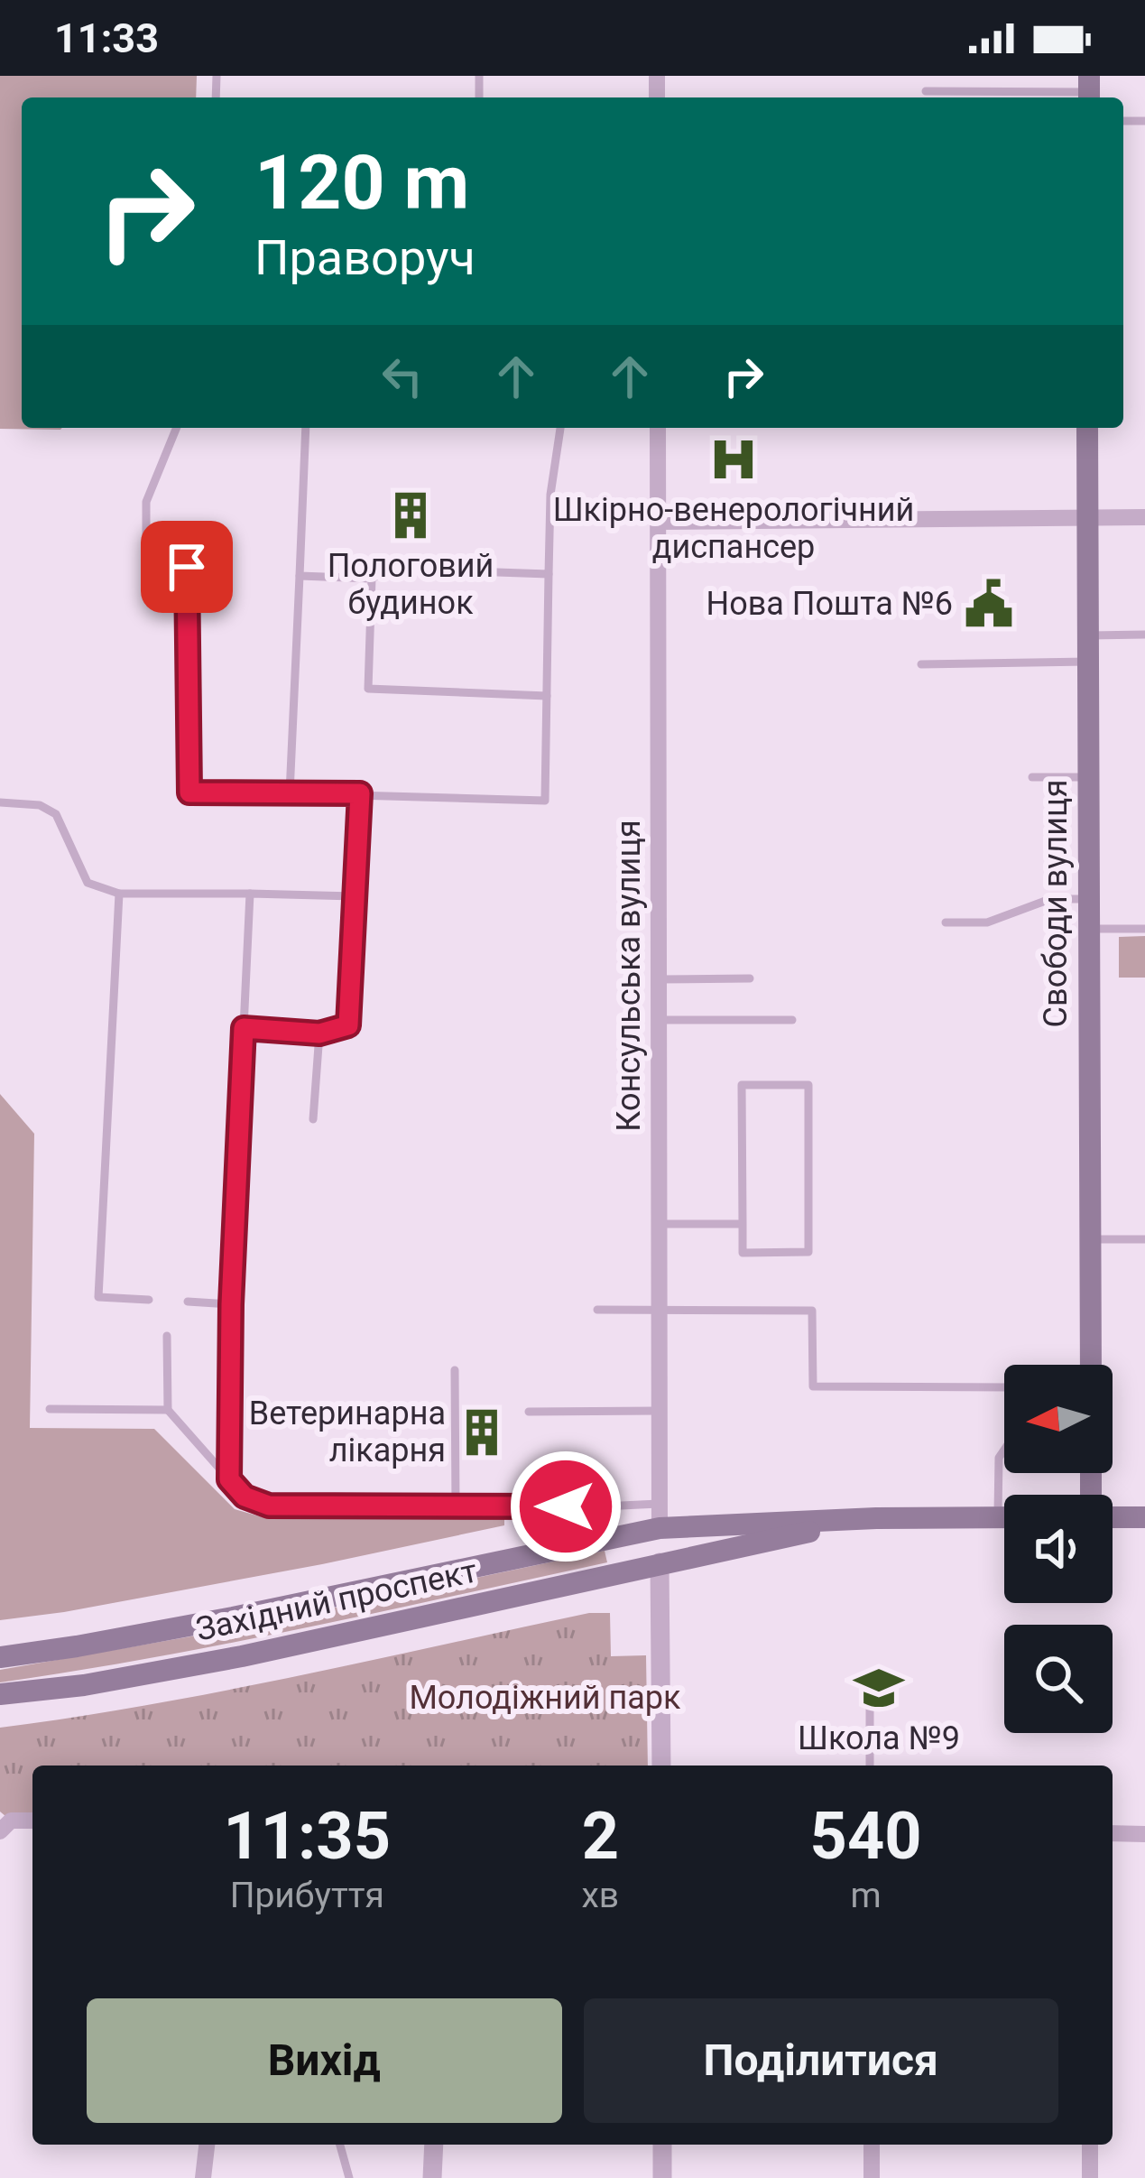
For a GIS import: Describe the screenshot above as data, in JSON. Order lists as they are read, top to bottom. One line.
{"streets":{"main road":["Свободи вулиця","Західний проспект"],"street":["Консульська вулиця"]},"crossings":[["Консульська вулиця","Західний проспект"]],"parks":["Молодіжний парк"],"places":{"hospital":["Шкірно-венерологічний диспансер"],"building":["Пологовий будинок","Ветеринарна лікарня"],"public building":["Нова Пошта №6"],"school or university":["Школа №9"]},"north":"left","page":{"status":"11:33","turn":["120 m","Праворуч"],"eta":["11:35","Прибуття","2","хв","540","m"],"buttons":["Вихід","Поділитися"]}}
